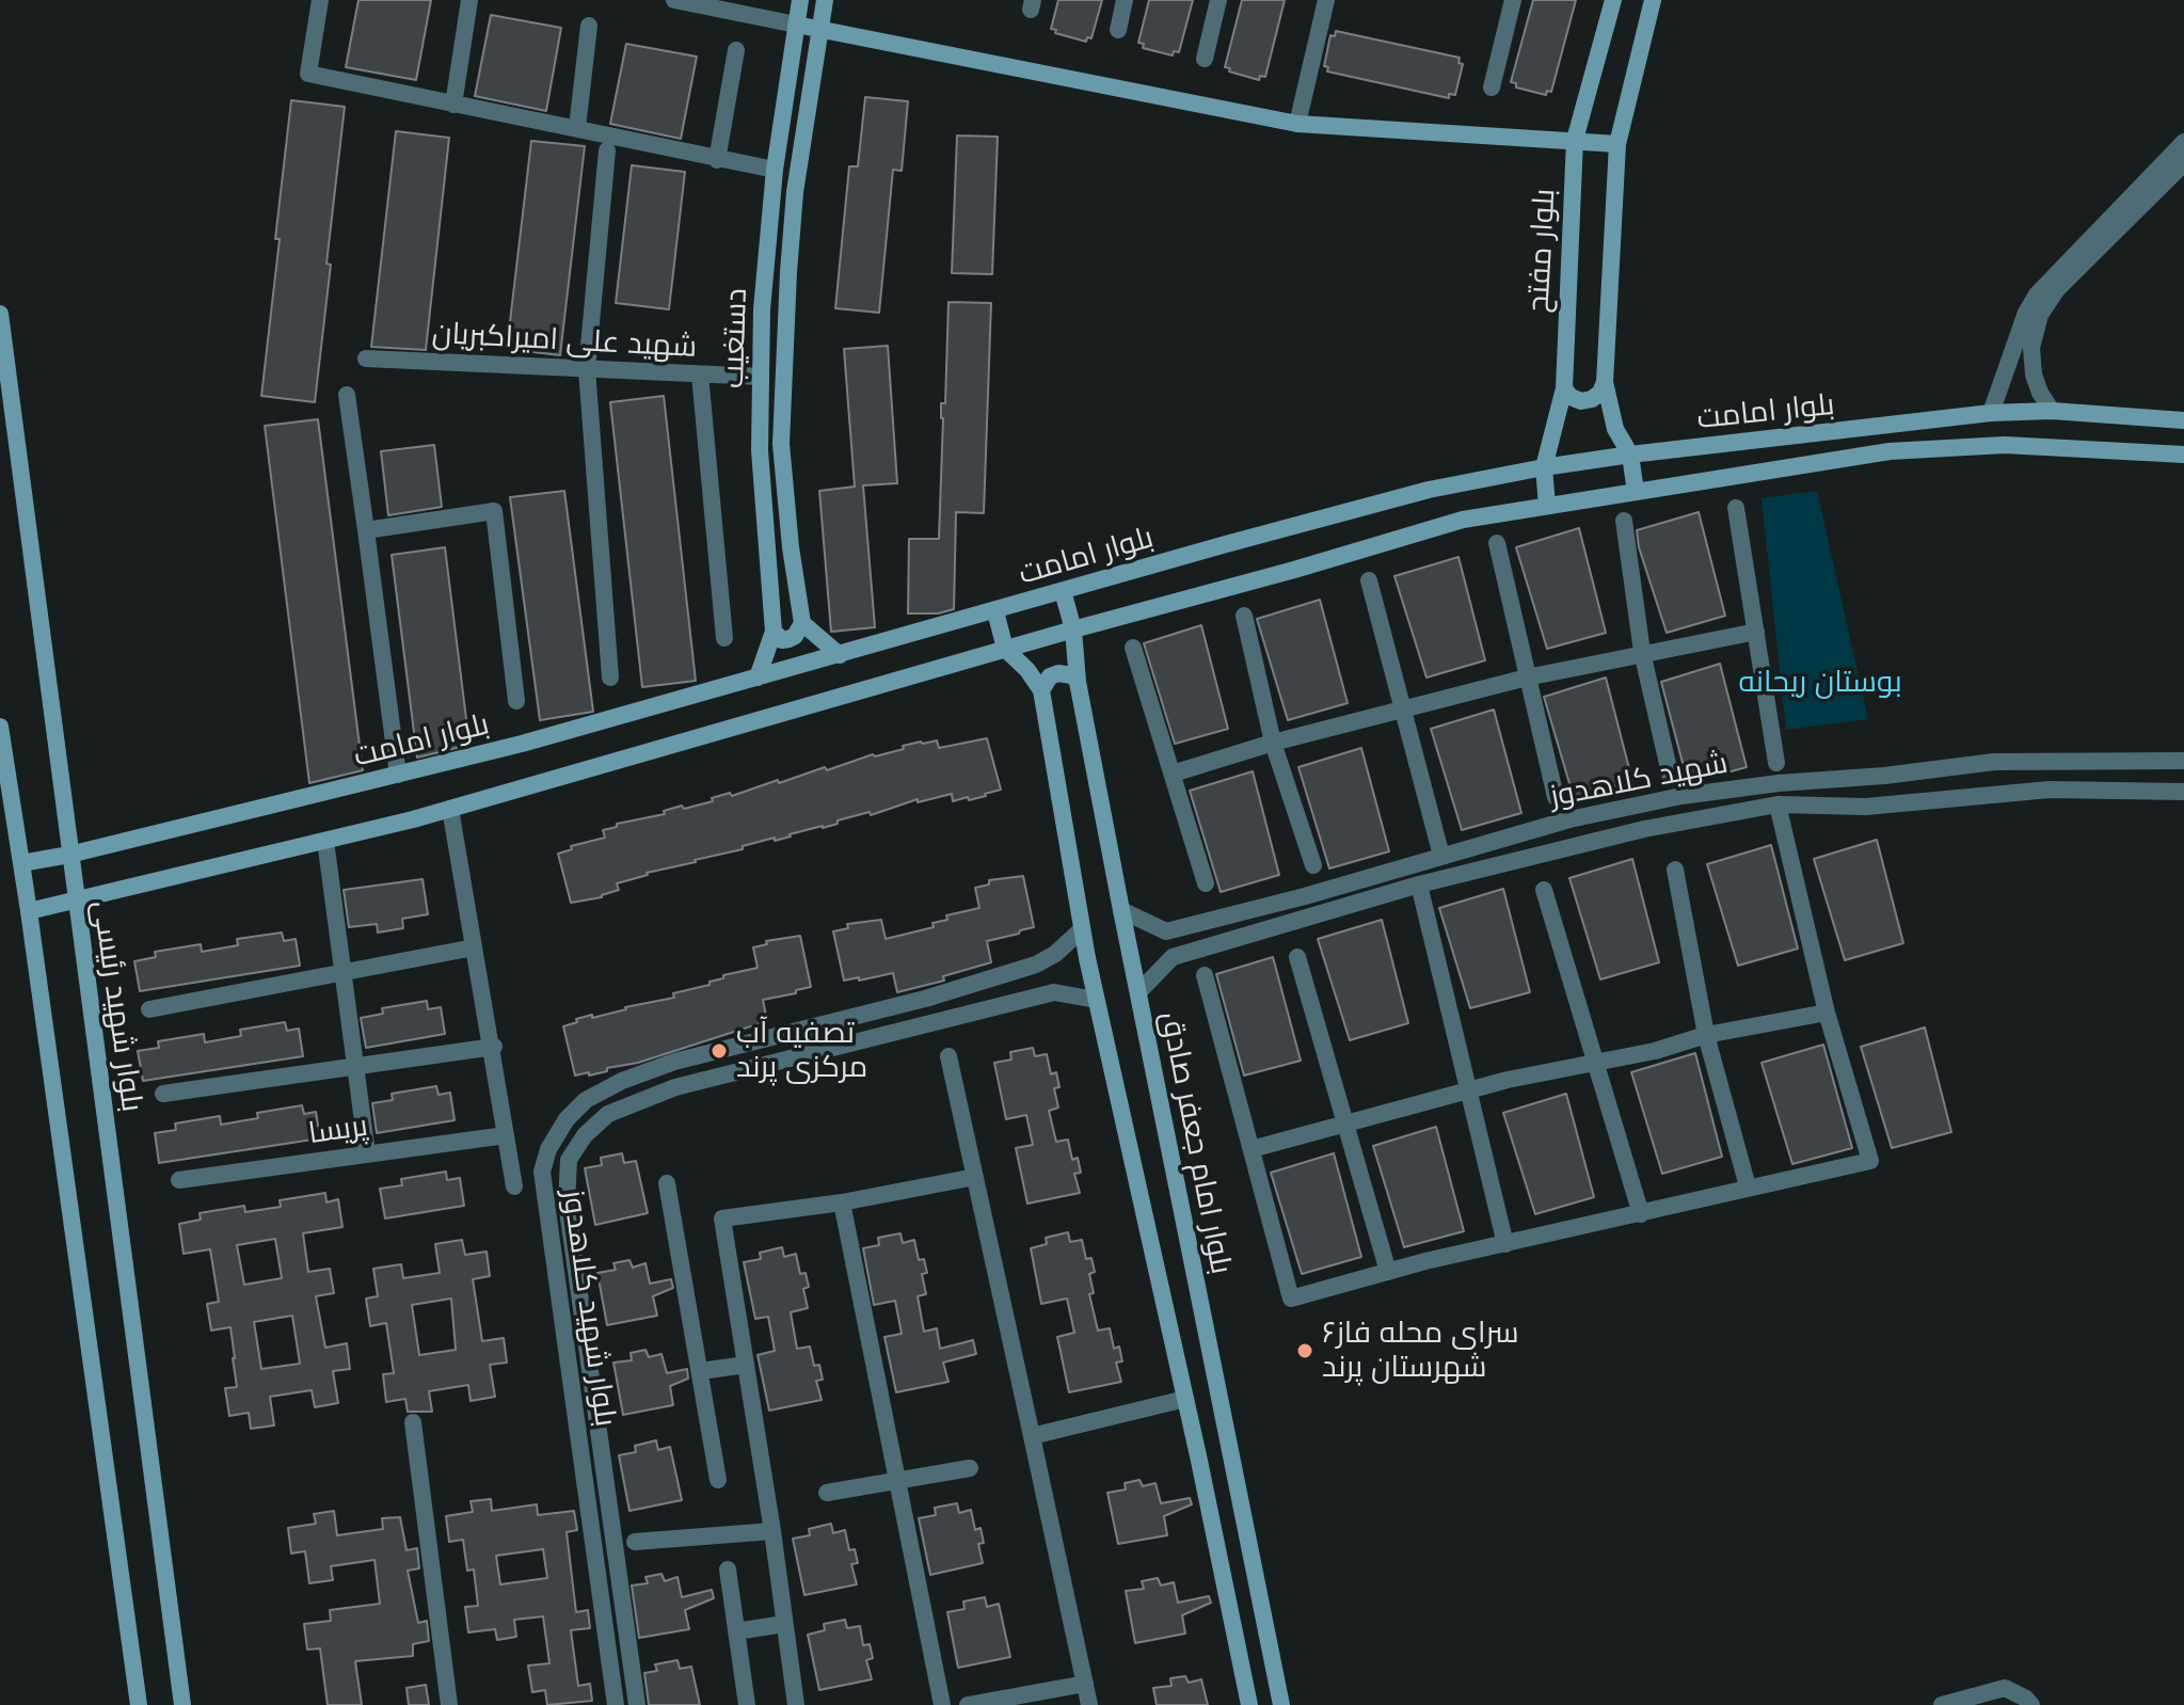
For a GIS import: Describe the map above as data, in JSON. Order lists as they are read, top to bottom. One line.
{"streets":{"street":["بلوار مفتح","دستغیب","شهید علی امیراکبریان","بلوار امامت","شهید کلاهدوز","بلوار شهید رئیسی","پریسا","بلوار امام جعفر صادق","بلوار شهید کلاهدوز"]},"crossings":[["بلوار مفتح","بلوار امامت"],["دستغیب","شهید علی امیراکبریان"],["دستغیب","بلوار امامت"],["بلوار امامت","بلوار شهید رئیسی"],["بلوار امامت","بلوار امام جعفر صادق"],["شهید کلاهدوز","بلوار امام جعفر صادق"],["بلوار امام جعفر صادق","بلوار شهید کلاهدوز"]],"parks":["بوستان ریحانه"],"places":["تصفیه آب مرکزی پرند","سرای محله فاز۶ شهرستان پرند"]}
